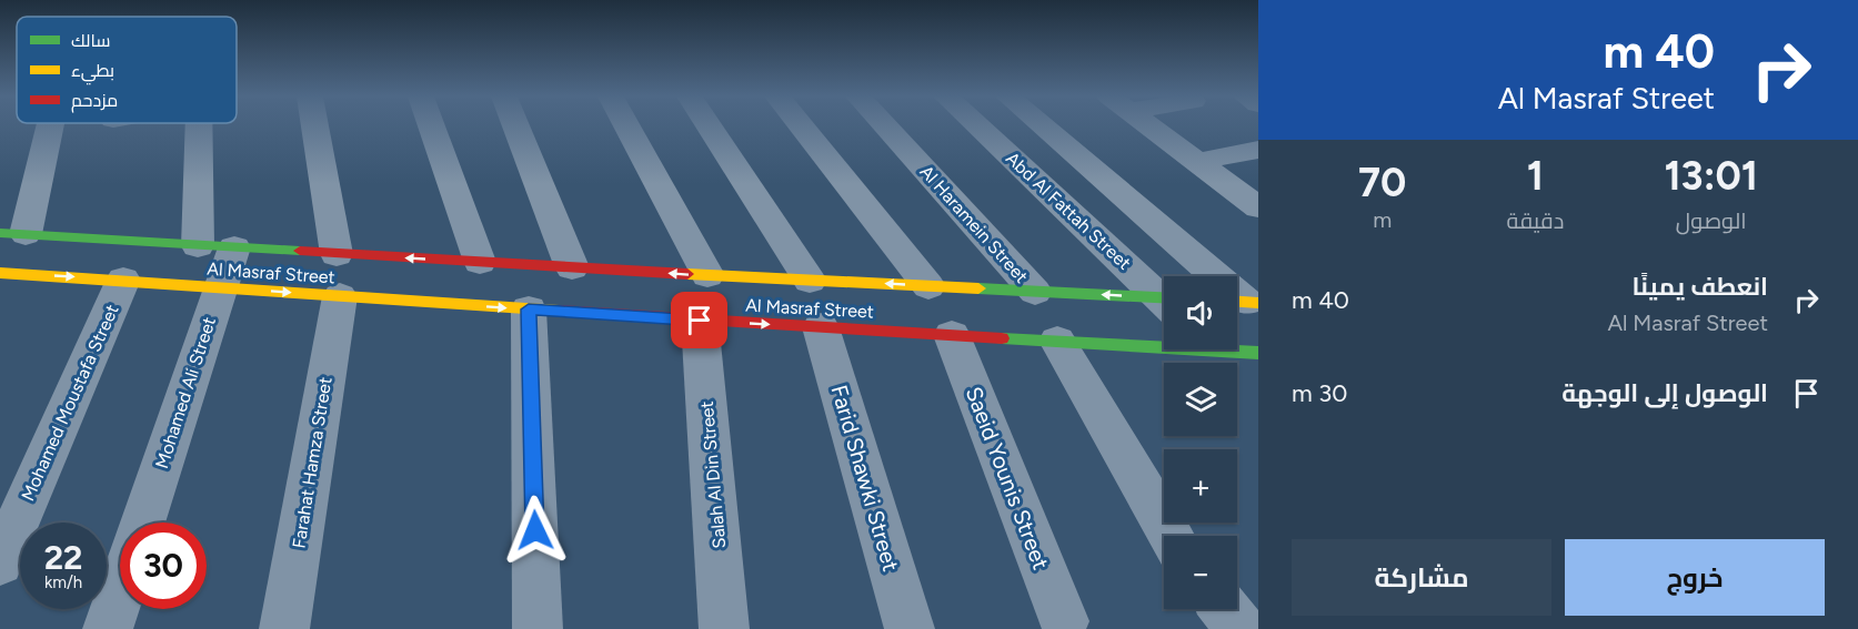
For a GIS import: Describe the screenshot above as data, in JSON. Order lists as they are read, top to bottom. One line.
{"streets":{"street":["Abd Al Fattah Street","Al Haramein Street","Al Masraf Street","Mohamed Ali Street","Mohamed Moustafa Street","Farahat Hamza Street","Salah Al Din Street","Farid Shawki Street","Saeid Younis Street"]},"crossings":[["Al Haramein Street","Al Masraf Street"],["Al Masraf Street","Mohamed Ali Street"],["Al Masraf Street","Mohamed Moustafa Street"],["Al Masraf Street","Farahat Hamza Street"],["Al Masraf Street","Salah Al Din Street"],["Al Masraf Street","Farid Shawki Street"],["Al Masraf Street","Saeid Younis Street"]],"legend":["سالك","بطيء","مزدحم"],"page":{"turn":["40 m","Al Masraf Street"],"eta":["13:01","الوصول","1","دقيقة","70","m"],"list":[{"name":"انعطف يمينًا","note":"Al Masraf Street","value":"40 m"},{"name":"الوصول إلى الوجهة","value":"30 m"}],"map_buttons":["+","−"],"speed":"22 km/h","limit":"30","buttons":["خروج","مشاركة"]}}
